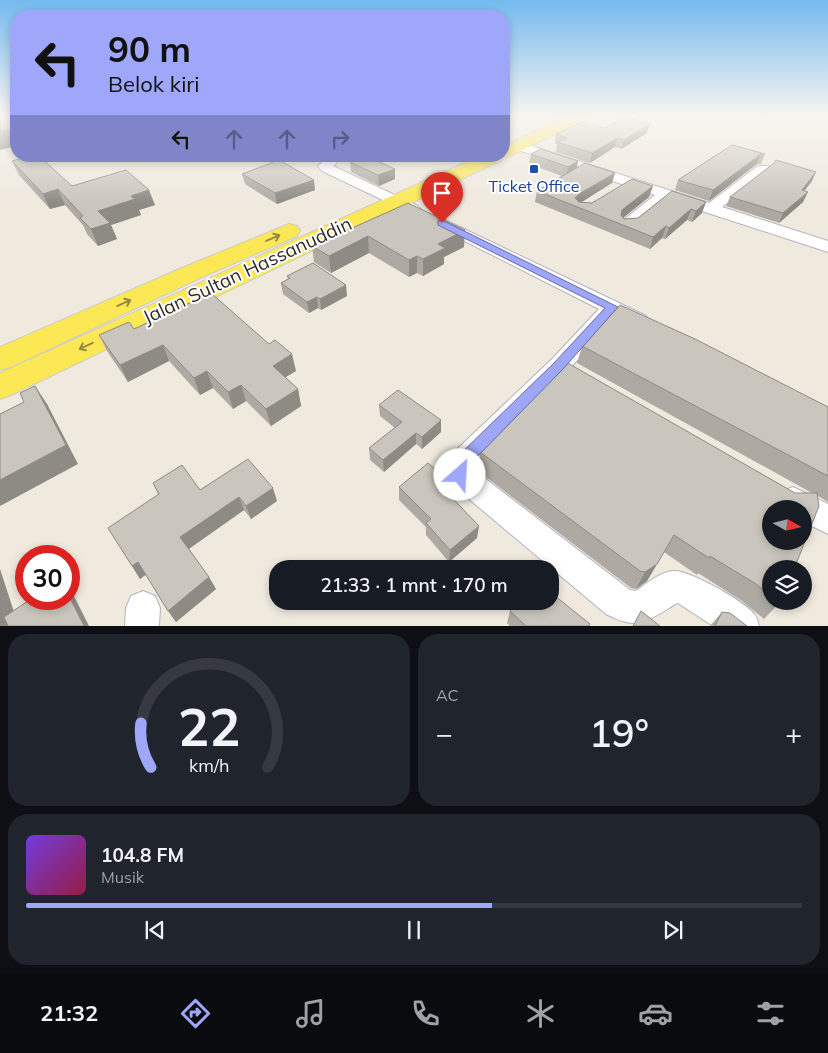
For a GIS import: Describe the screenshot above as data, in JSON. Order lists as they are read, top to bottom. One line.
{"streets":{"main road":["Jalan Sultan Hassanuddin"]},"places":{"transit":["Ticket Office"]},"north":"right","page":{"turn":["90 m","Belok kiri"],"limit":"30","trip":"21:33 · 1 mnt · 170 m","tile":"AC","heat":["−","19°","+"],"song":["104.8 FM","Musik"],"tabs":"21:32","gauge":["22","km/h"]}}
